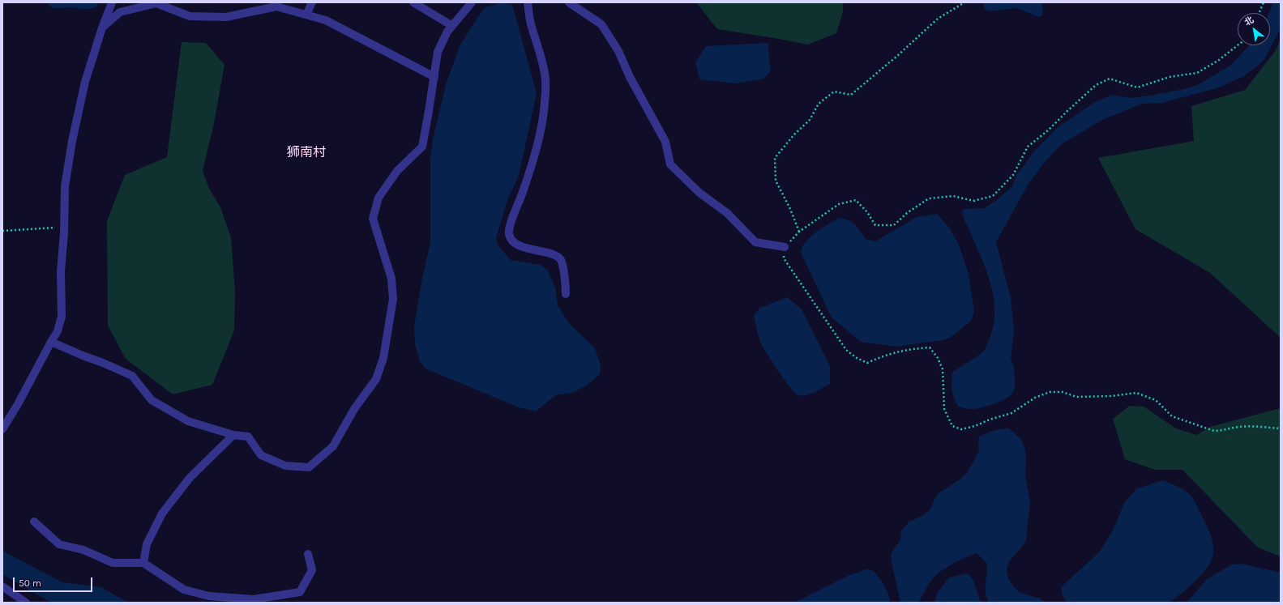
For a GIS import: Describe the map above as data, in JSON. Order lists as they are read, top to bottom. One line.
{"districts":["狮南村"],"scale_bar":"50 m","north":"top left"}
